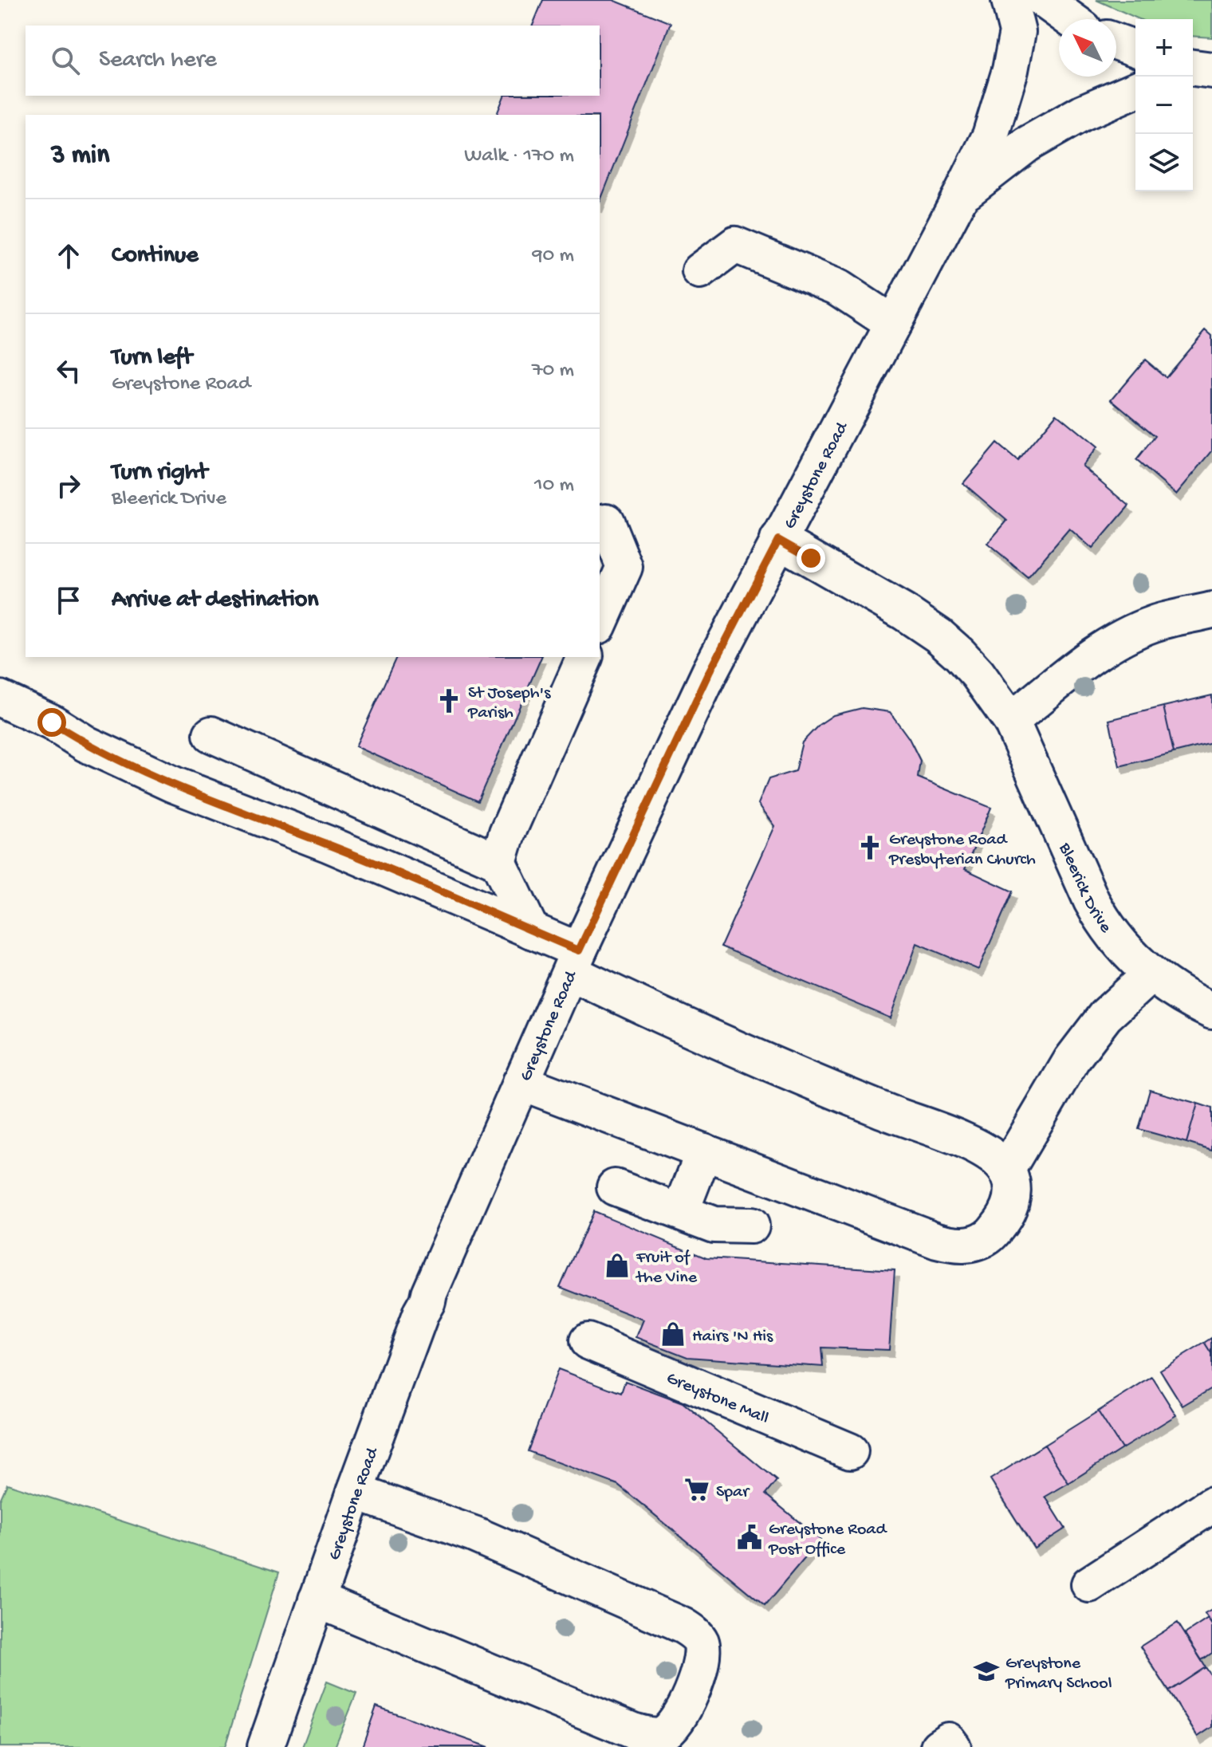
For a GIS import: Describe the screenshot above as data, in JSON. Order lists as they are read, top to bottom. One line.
{"streets":{"main road":["Greystone Road","Bleerick Drive","Greystone Mall"]},"crossings":[["Greystone Road","Bleerick Drive"]],"places":{"church":["St Joseph's Parish","Greystone Road Presbyterian Church"],"shop":["Fruit of the Vine","Hairs 'N His"],"supermarket":["Spar"],"public building":["Greystone Road Post Office"],"school or university":["Greystone Primary School"]},"north":"top left","page":{"map_buttons":["+","−"],"search":"Search here","heading":["3 min","Walk · 170 m"],"list":[["Continue","90 m"],["Turn left","Greystone Road","70 m"],["Turn right","Bleerick Drive","10 m"],"Arrive at destination"]}}
